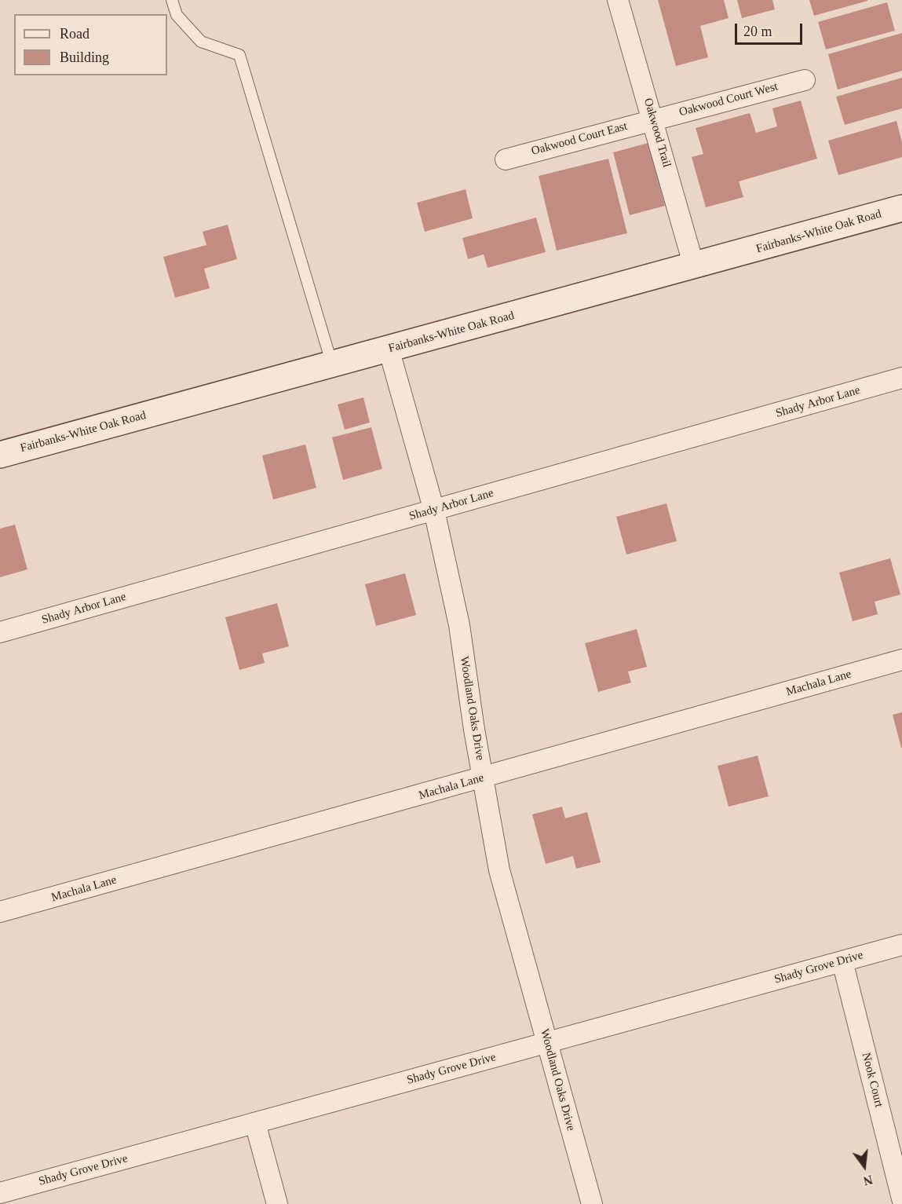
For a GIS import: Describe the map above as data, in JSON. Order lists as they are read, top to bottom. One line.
{"streets":{"street":["Oakwood Court West","Oakwood Trail","Oakwood Court East","Fairbanks-White Oak Road","Shady Arbor Lane","Machala Lane","Woodland Oaks Drive","Shady Grove Drive","Nook Court"]},"crossings":[["Oakwood Court West","Oakwood Trail"],["Oakwood Court West","Oakwood Court East"],["Oakwood Trail","Oakwood Court East"],["Oakwood Trail","Fairbanks-White Oak Road"],["Fairbanks-White Oak Road","Woodland Oaks Drive"],["Shady Arbor Lane","Woodland Oaks Drive"],["Machala Lane","Woodland Oaks Drive"],["Woodland Oaks Drive","Shady Grove Drive"],["Shady Grove Drive","Nook Court"]],"legend":["Road","Building"],"scale_bar":"20 m","north":"bottom"}
